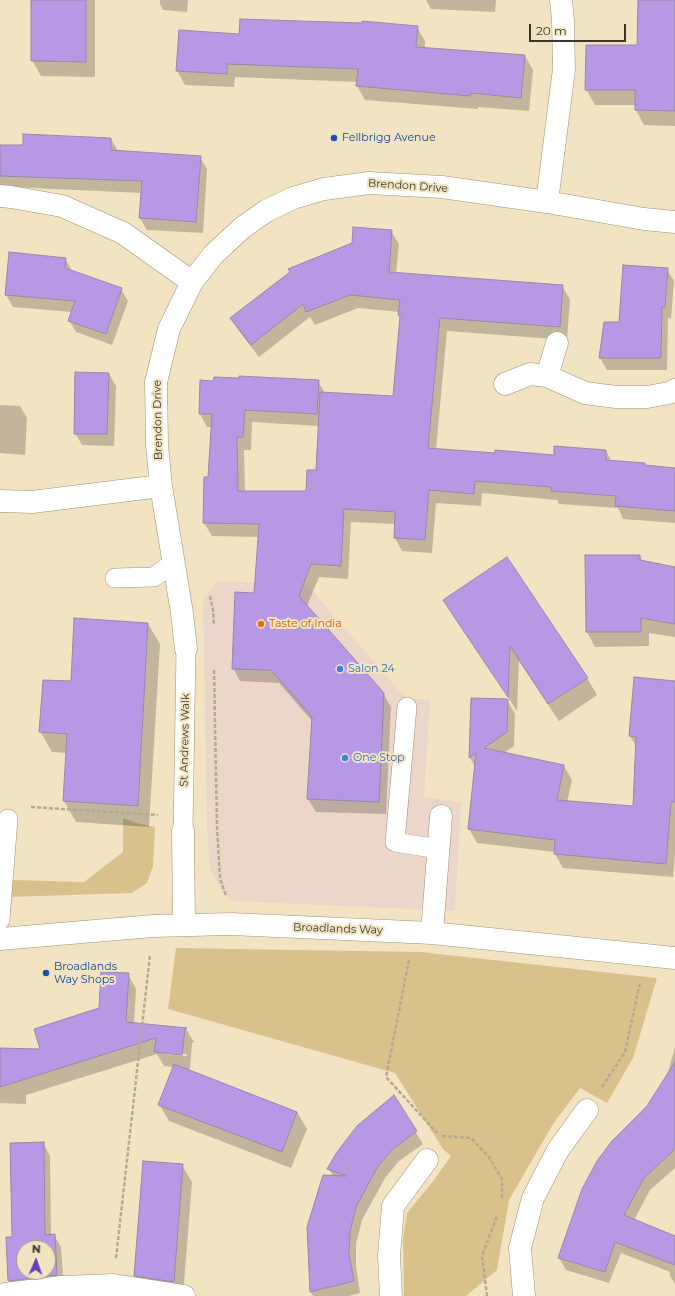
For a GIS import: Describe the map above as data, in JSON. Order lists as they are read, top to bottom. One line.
{"streets":{"street":["Brendon Drive","Broadlands Way"],"lane":["St Andrews Walk"]},"crossings":[["Brendon Drive","St Andrews Walk"]],"places":["Fellbrigg Avenue","Taste of India","Salon 24","One Stop","Broadlands Way Shops"],"scale_bar":"20 m","north":"top"}
